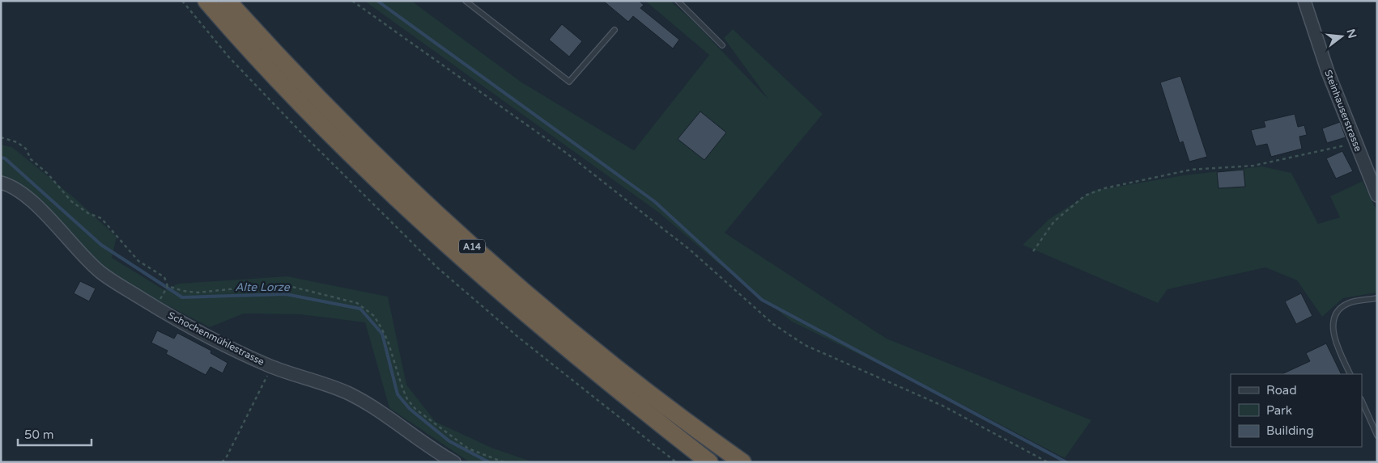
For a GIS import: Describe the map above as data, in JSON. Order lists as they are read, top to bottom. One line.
{"streets":{"highway":["A14"],"street":["Steinhauserstrasse","Schochenmühlestrasse"]},"water":["Alte Lorze"],"legend":["Road","Park","Building"],"scale_bar":"50 m","north":"right"}
